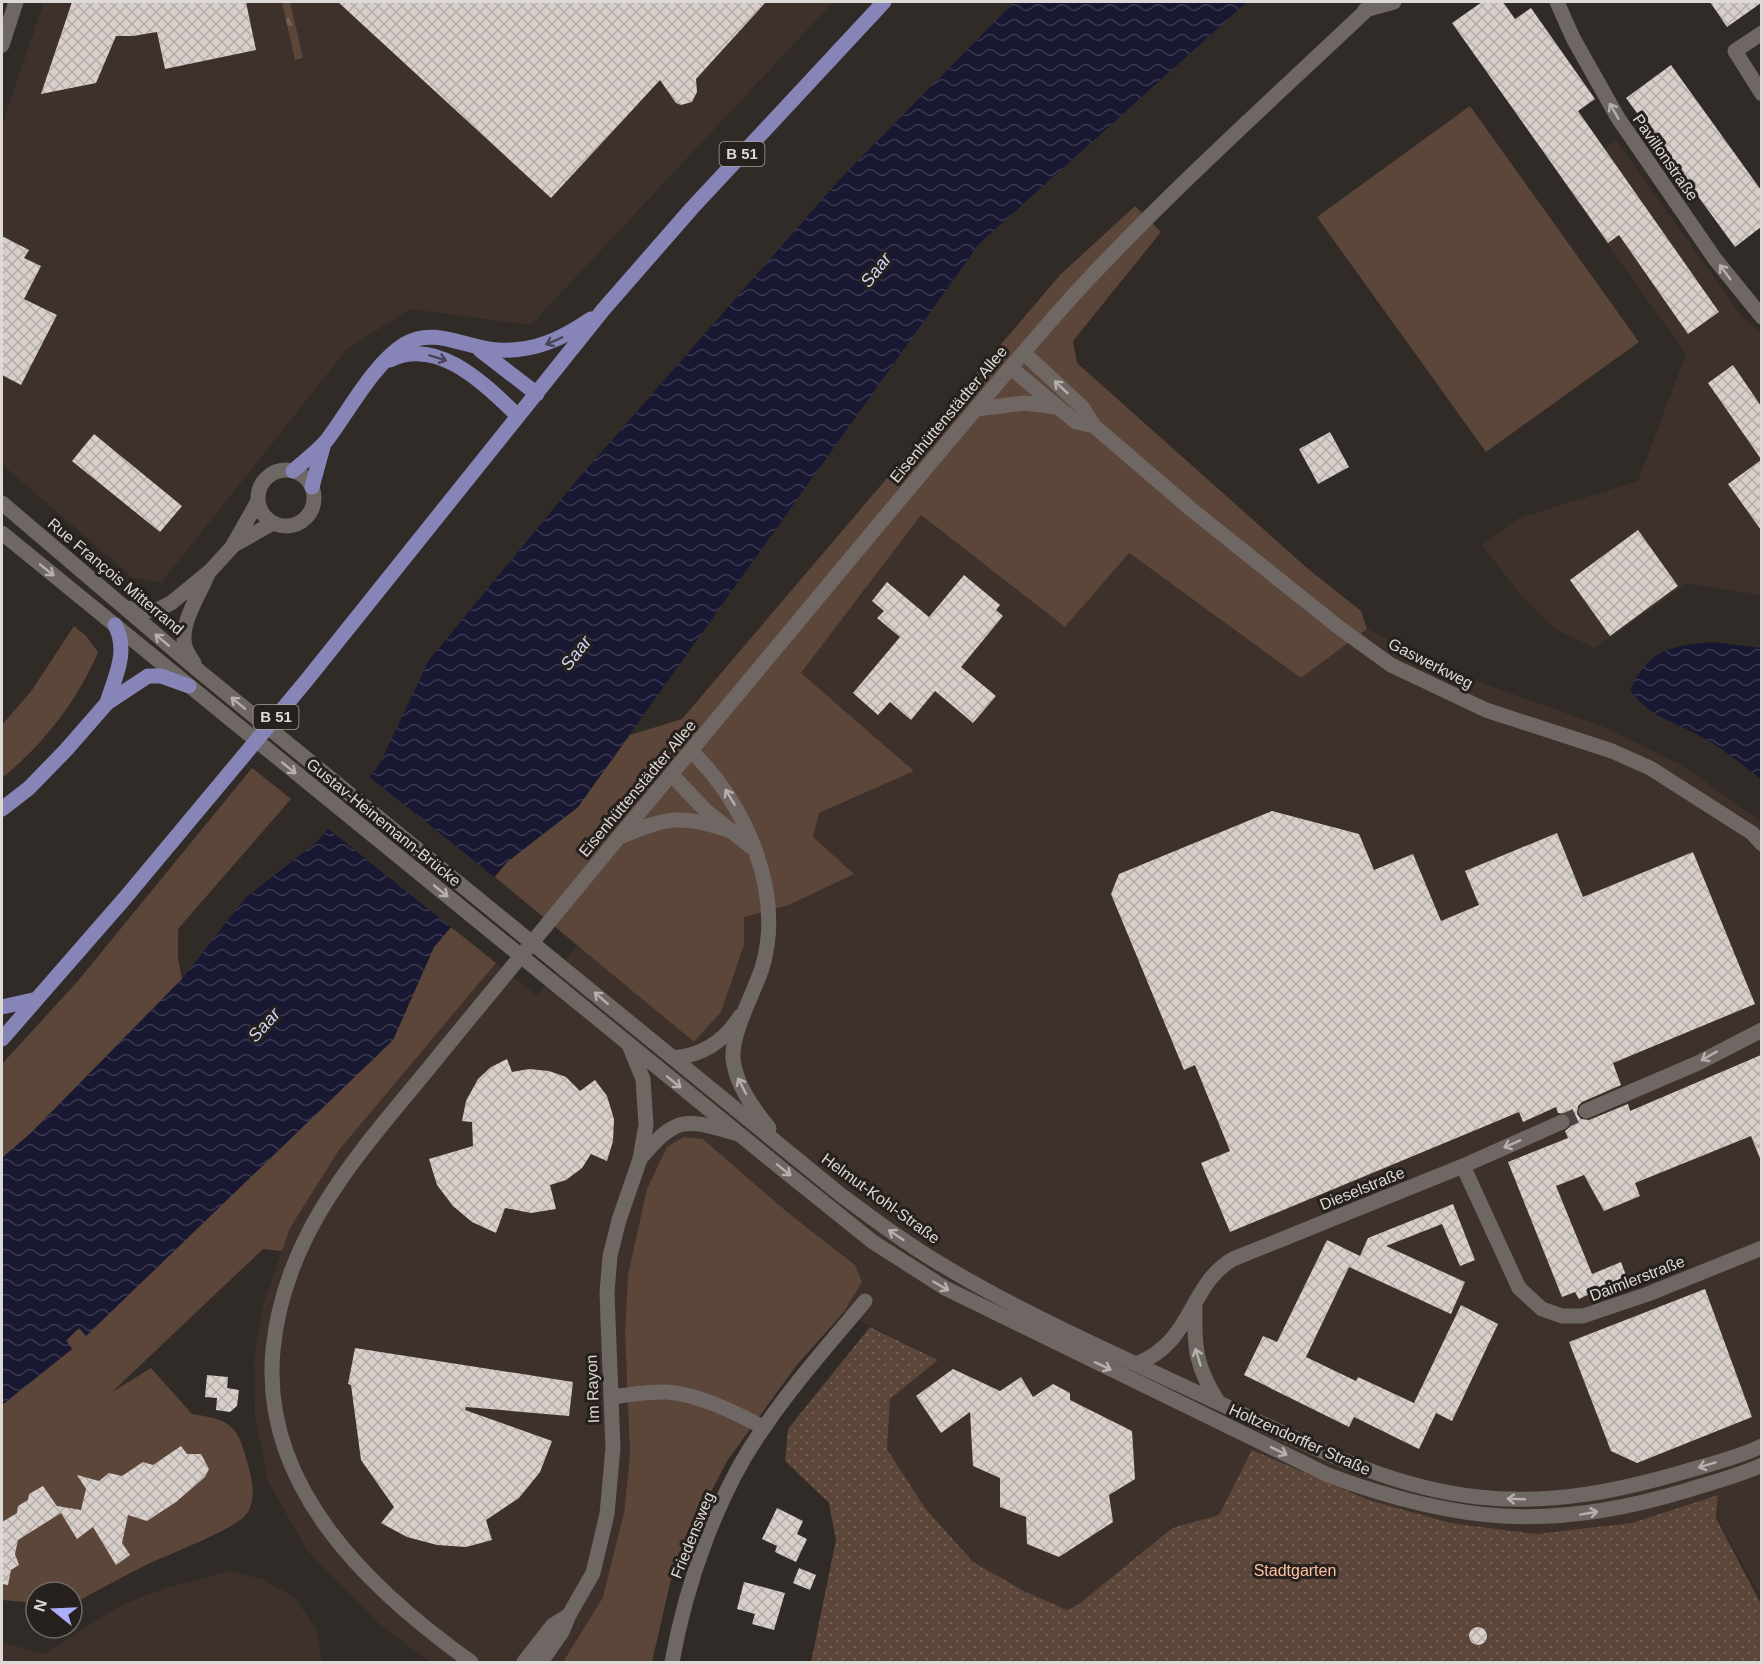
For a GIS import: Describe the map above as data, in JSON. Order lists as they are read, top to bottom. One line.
{"streets":{"main road":["B 51"],"street":["Pavillonstraße","Eisenhüttenstädter Allee","Rue François Mitterrand","Gaswerkweg","Gustav-Heinemann-Brücke","Dieselstraße","Helmut-Kohl-Straße","Daimlerstraße","Im Rayon","Holtzendorffer Straße","Friedensweg"]},"crossings":[["Eisenhüttenstädter Allee","Gaswerkweg"],["Rue François Mitterrand","Gustav-Heinemann-Brücke"],["Gustav-Heinemann-Brücke","Helmut-Kohl-Straße"],["Gustav-Heinemann-Brücke","Im Rayon"],["Dieselstraße","Helmut-Kohl-Straße"],["Dieselstraße","Daimlerstraße"],["Dieselstraße","Holtzendorffer Straße"],["Helmut-Kohl-Straße","Holtzendorffer Straße"],["Im Rayon","Holtzendorffer Straße"]],"one_way":["Pavillonstraße","Helmut-Kohl-Straße"],"water":["Saar"],"parks":["Stadtgarten"],"north":"left"}
